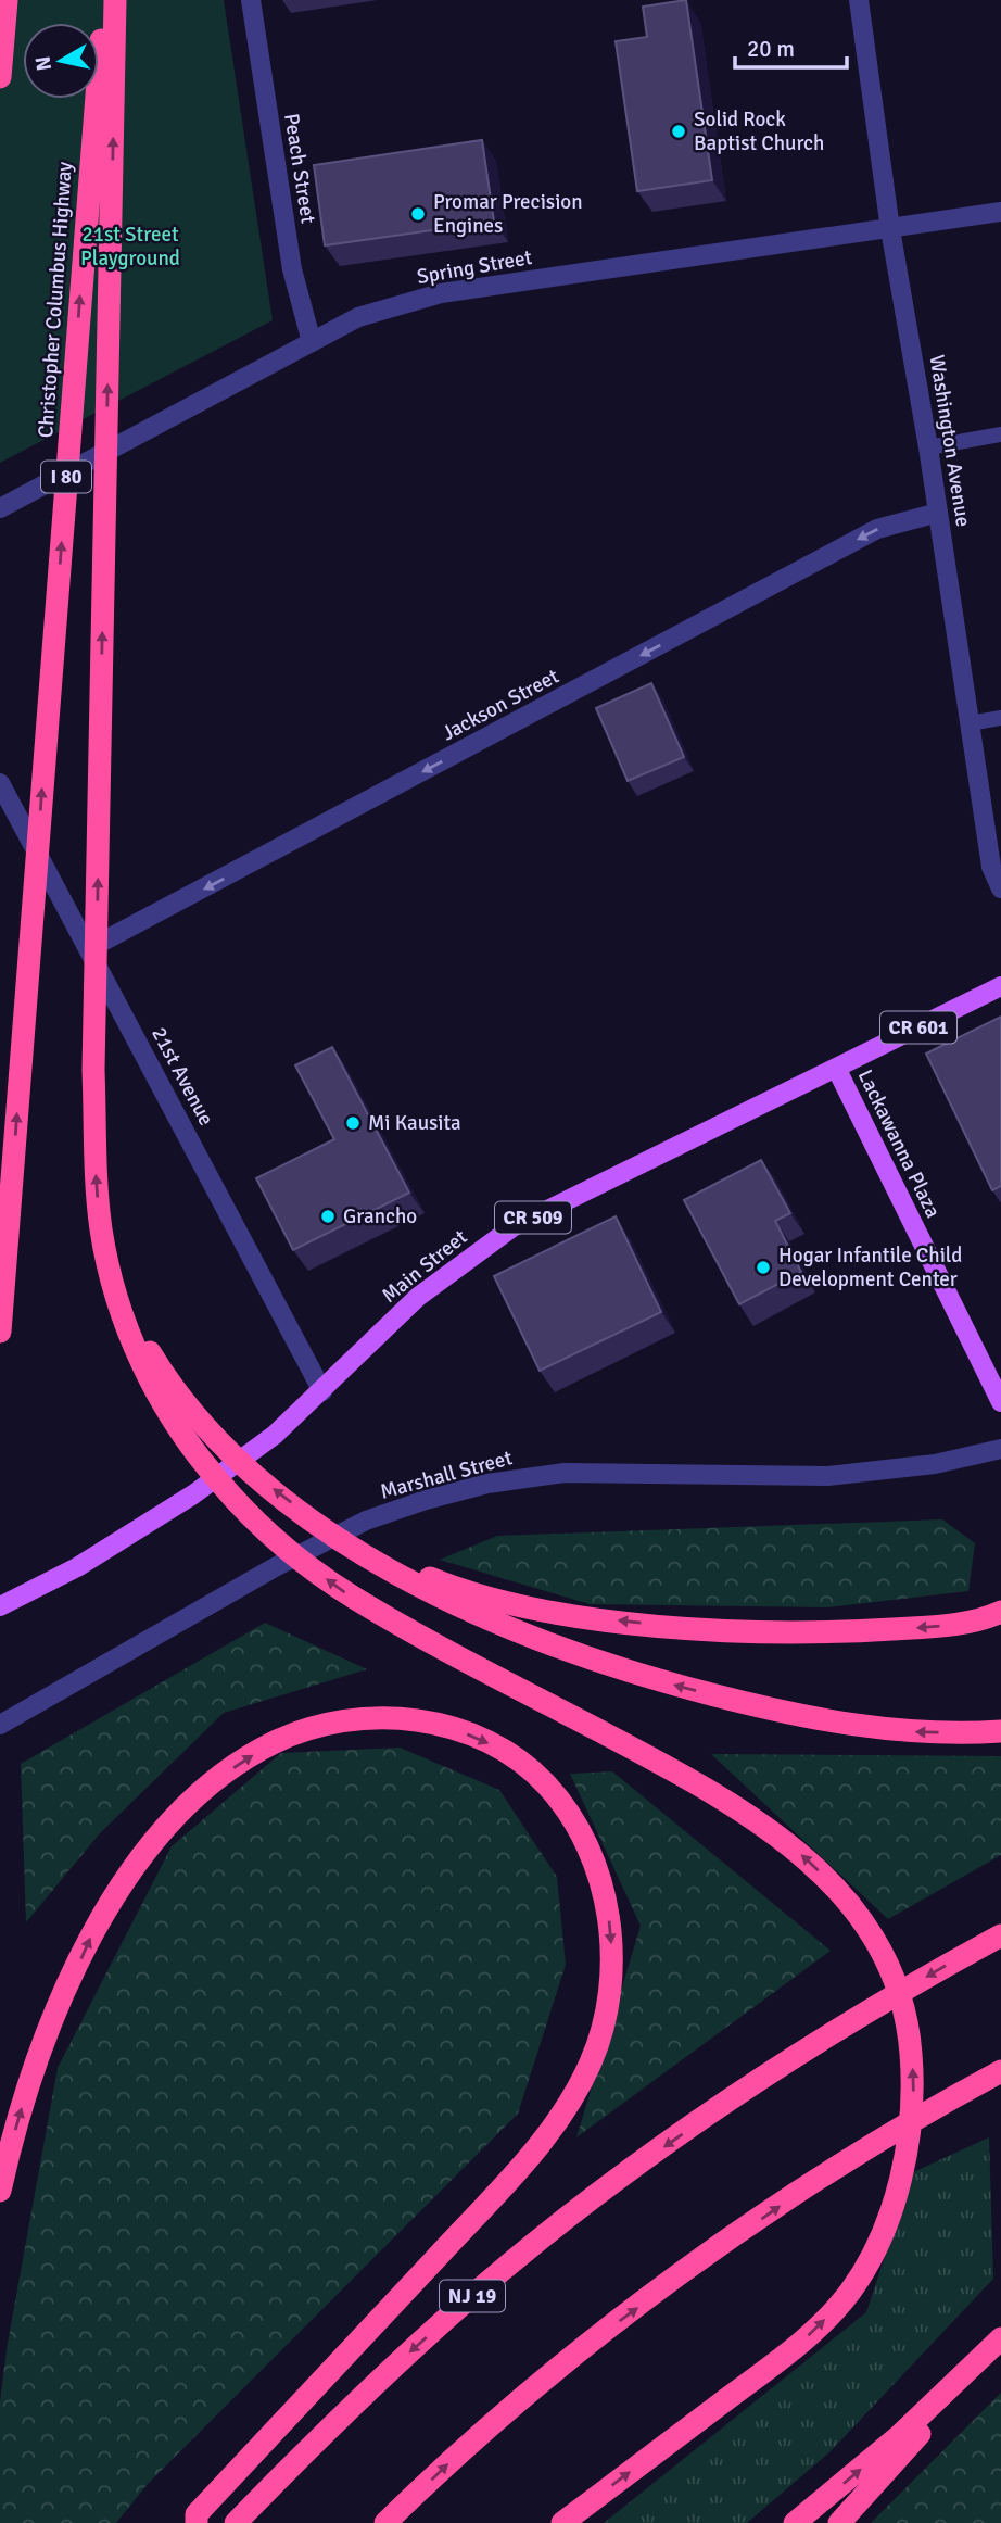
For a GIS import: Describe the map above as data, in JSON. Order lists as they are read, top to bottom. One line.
{"streets":{"highway":["Christopher Columbus Highway","I 80","NJ 19"],"main road":["CR 601","Lackawanna Plaza","CR 509","Main Street"],"street":["Peach Street","Spring Street","Washington Avenue","Jackson Street","21st Avenue","Marshall Street"]},"crossings":[["Peach Street","Spring Street"],["Spring Street","Washington Avenue"],["Washington Avenue","Jackson Street"],["Jackson Street","21st Avenue"],["21st Avenue","Main Street"],["Lackawanna Plaza","Main Street"]],"one_way":["Jackson Street"],"parks":["21st Street Playground"],"places":["Solid Rock Baptist Church","Promar Precision Engines","Mi Kausita","Grancho","Hogar Infantile Child Development Center"],"scale_bar":"20 m","north":"left"}
